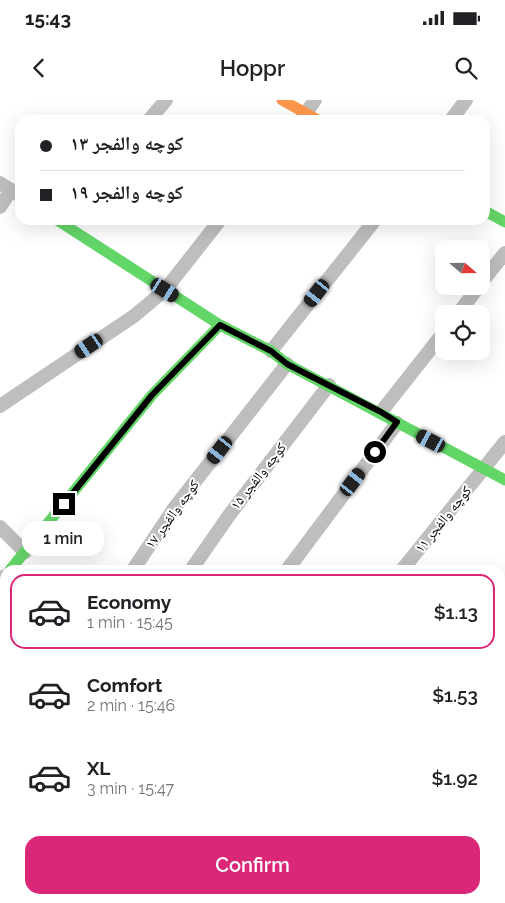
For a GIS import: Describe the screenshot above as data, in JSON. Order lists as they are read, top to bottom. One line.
{"streets":{"street":["کوچه والفجر ۱۵","کوچه والفجر ۱۷","کوچه والفجر ۱۱"]},"north":"right","page":{"status":"15:43","header":"Hoppr","banner":["کوچه والفجر ۱۳","کوچه والفجر ۱۹"],"bubble":"1 min","list":[{"name":"Economy","note":"1 min · 15:45","value":"$1.13"},{"name":"Comfort","note":"2 min · 15:46","value":"$1.53"},{"name":"XL","note":"3 min · 15:47","value":"$1.92"}],"buttons":"Confirm"}}
